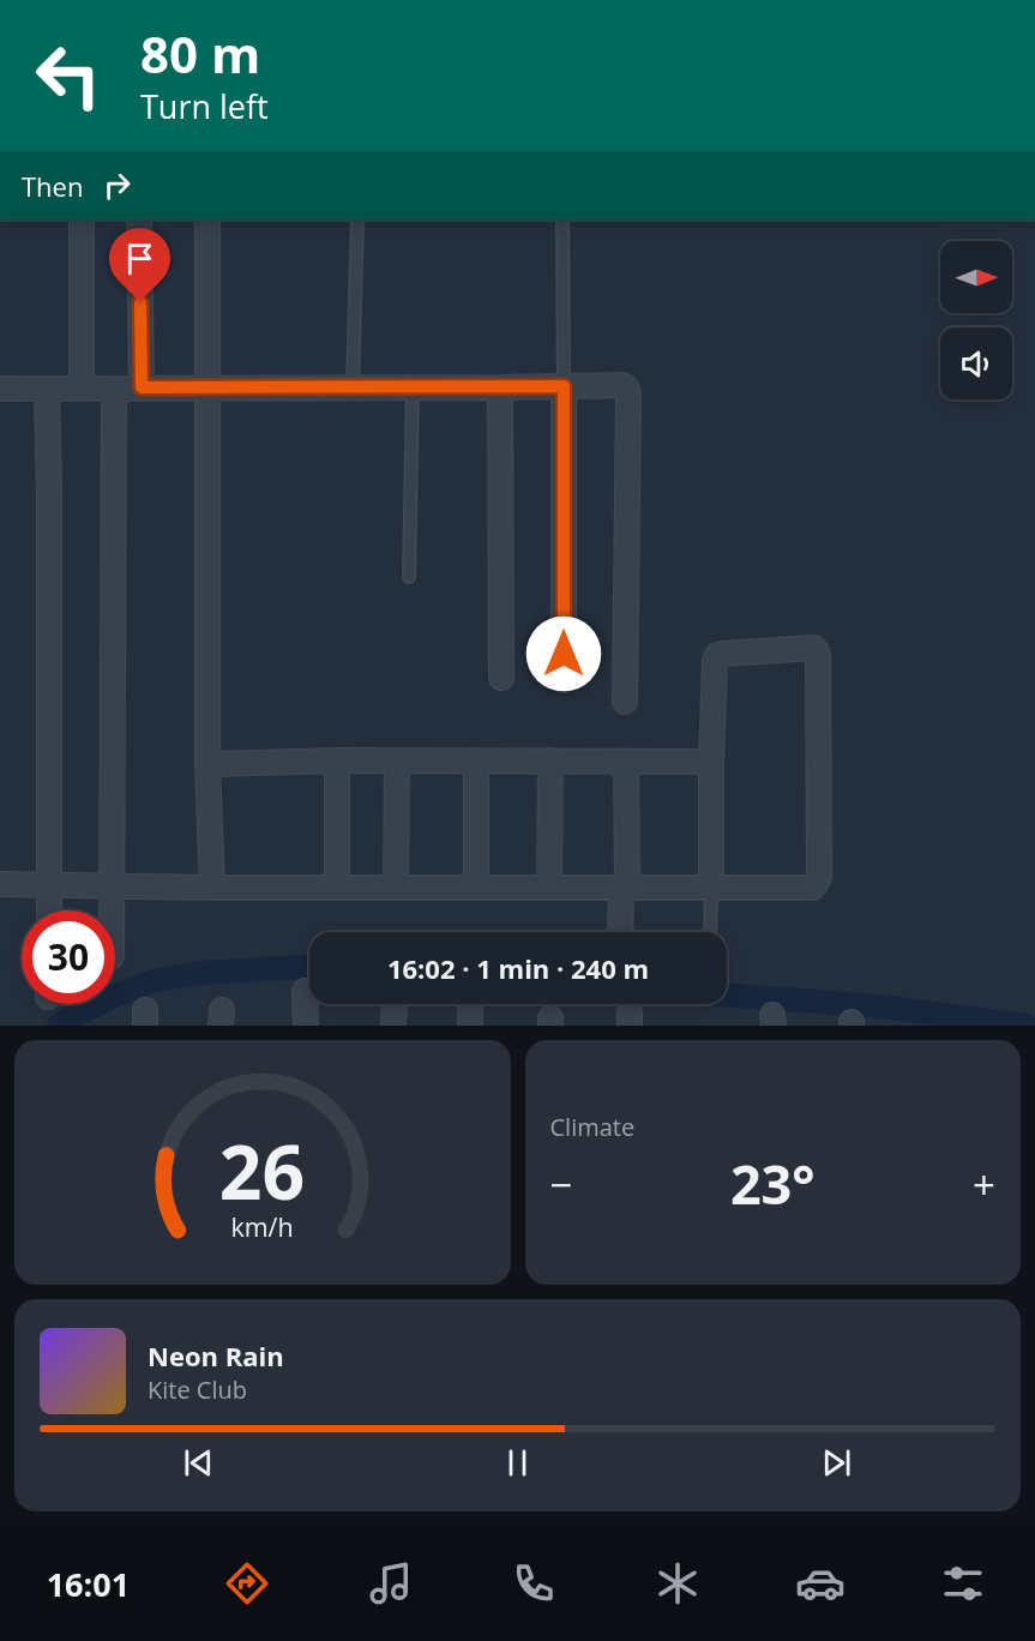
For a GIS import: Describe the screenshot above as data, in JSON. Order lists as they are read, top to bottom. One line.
{"north":"right","page":{"turn":["80 m","Turn left"],"then":"Then","limit":"30","trip":"16:02 · 1 min · 240 m","tile":"Climate","heat":["−","23°","+"],"song":["Neon Rain","Kite Club"],"tabs":"16:01","gauge":["26","km/h"]}}
